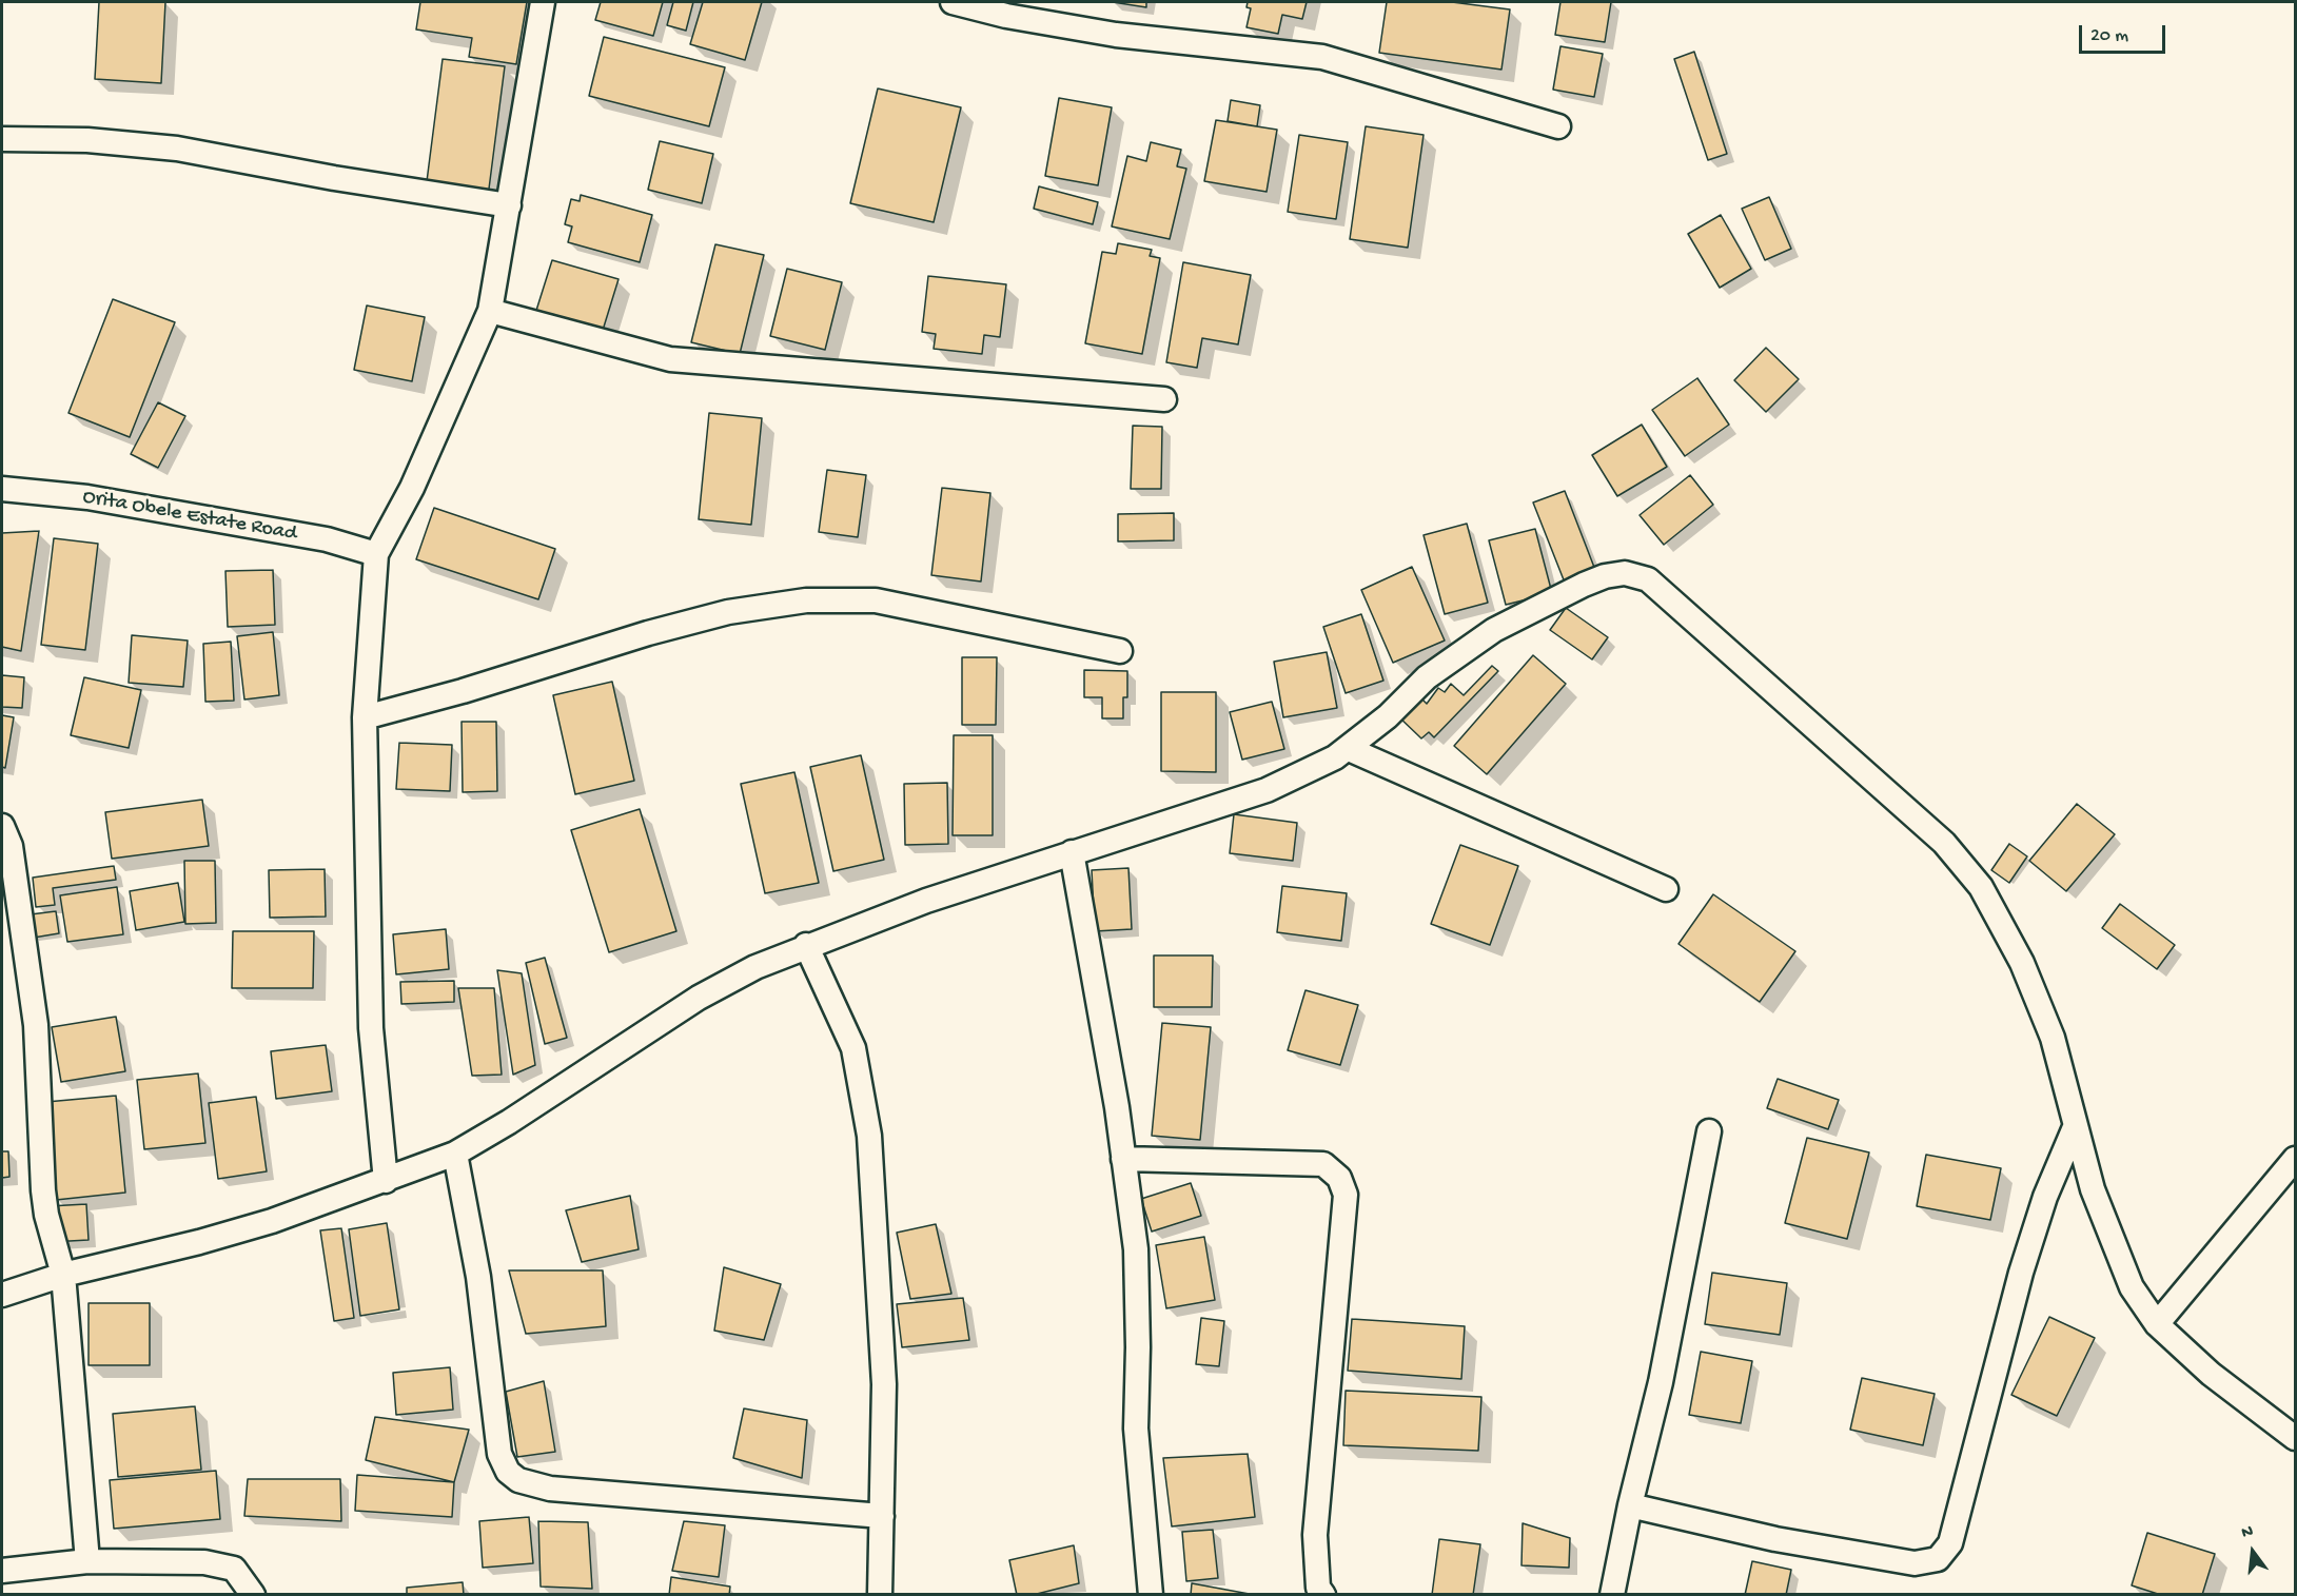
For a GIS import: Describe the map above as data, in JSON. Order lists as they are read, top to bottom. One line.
{"streets":{"street":["Orita Obele Estate Road"]},"scale_bar":"20 m","north":"top"}
